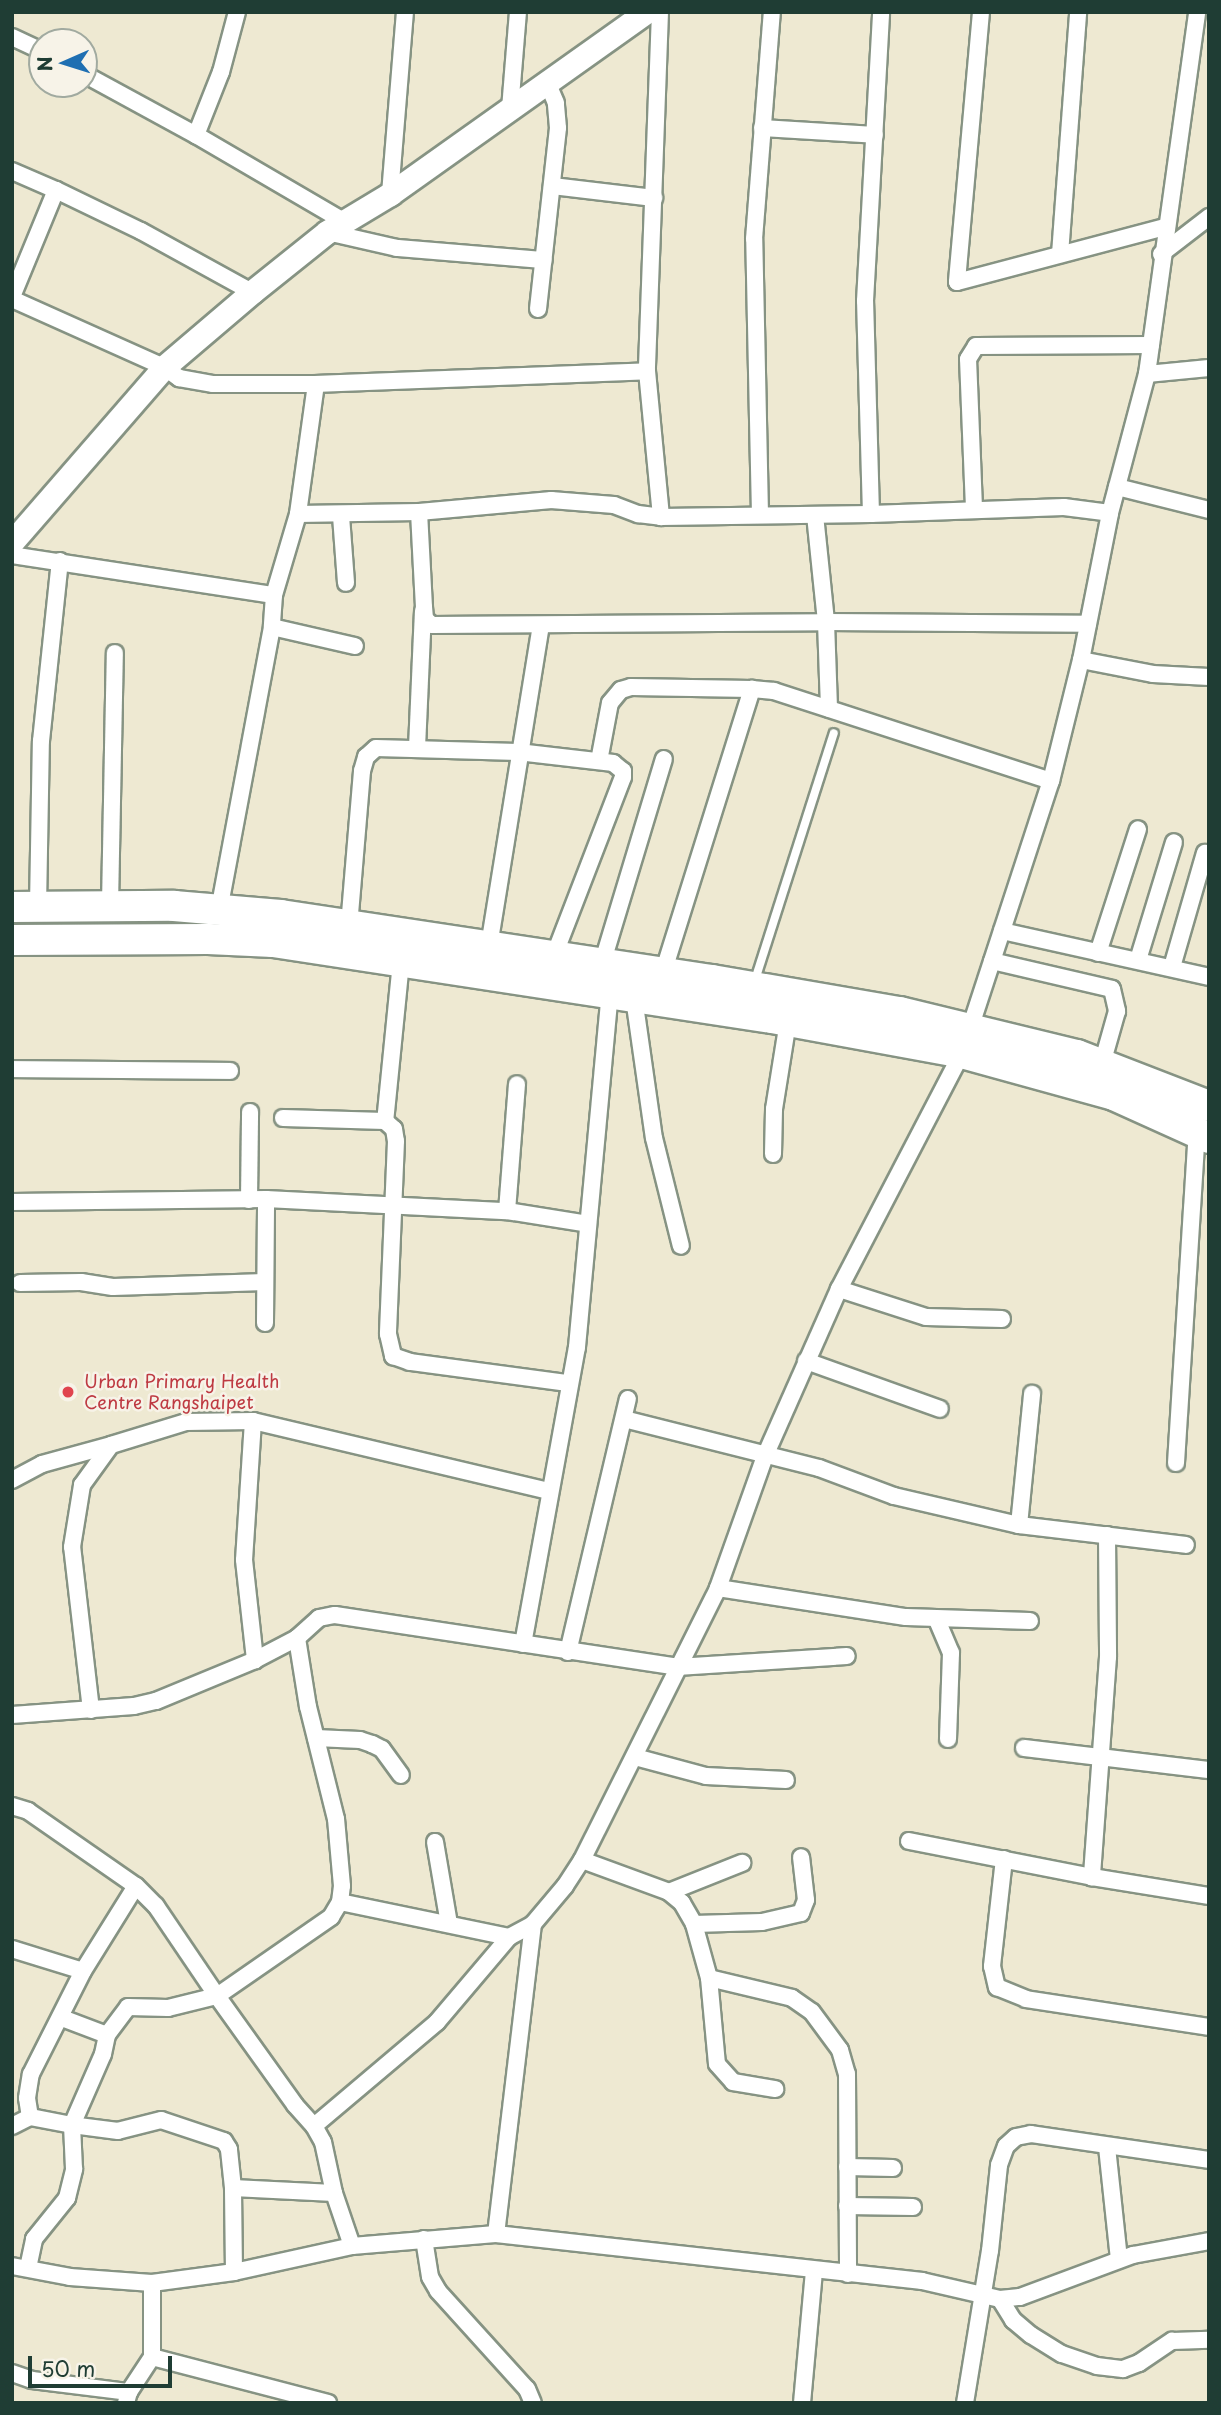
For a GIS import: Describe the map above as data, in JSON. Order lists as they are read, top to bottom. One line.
{"places":["Urban Primary Health Centre Rangshaipet"],"scale_bar":"50 m","north":"left"}
